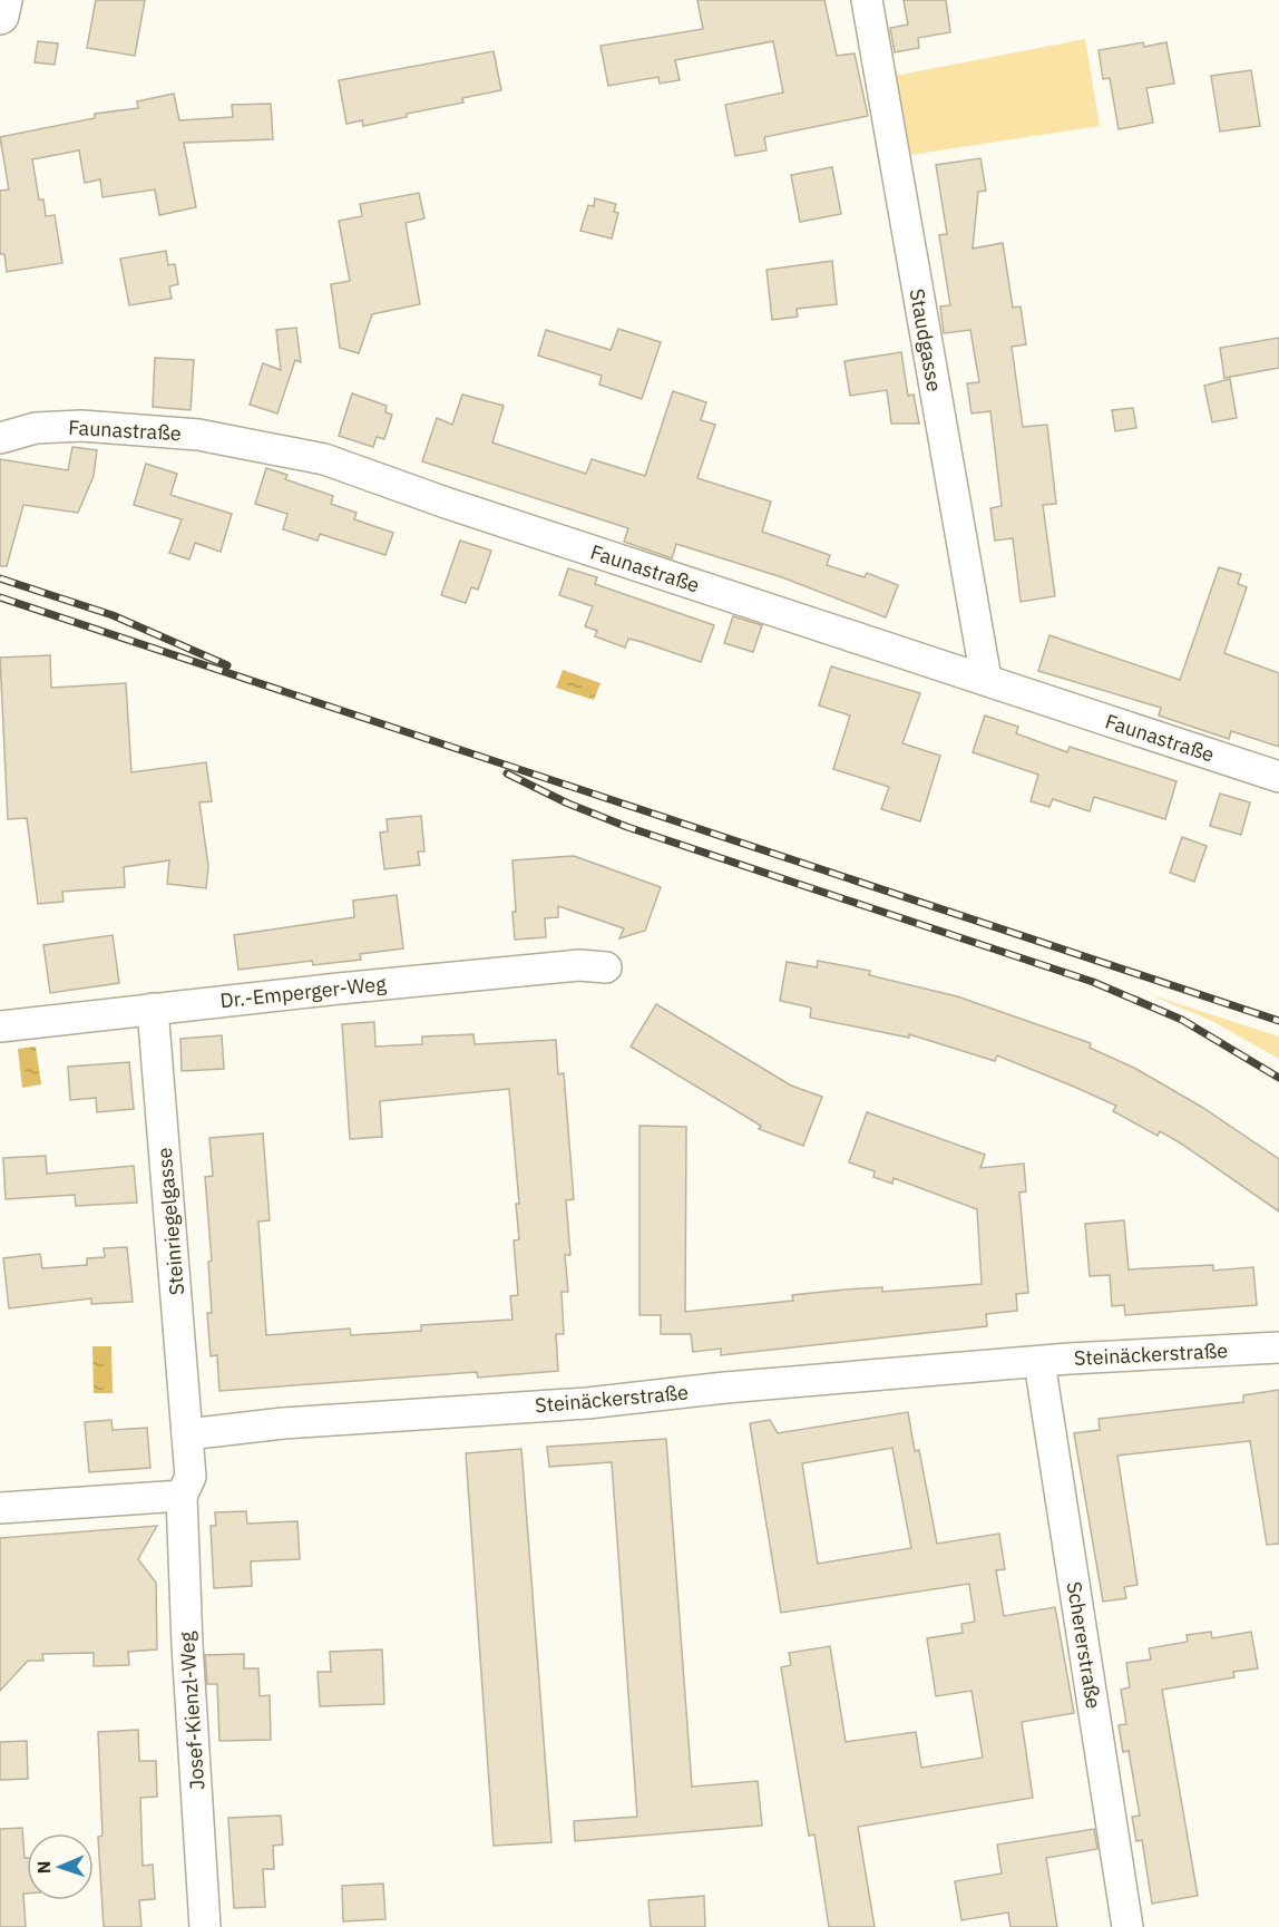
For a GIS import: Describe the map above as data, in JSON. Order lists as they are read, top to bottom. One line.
{"streets":{"street":["Staudgasse","Faunastraße","Dr.-Emperger-Weg","Steinriegelgasse","Steinäckerstraße","Schererstraße","Josef-Kienzl-Weg"]},"crossings":[["Staudgasse","Faunastraße"],["Dr.-Emperger-Weg","Steinriegelgasse"],["Steinriegelgasse","Steinäckerstraße"],["Steinäckerstraße","Schererstraße"]],"north":"left"}
